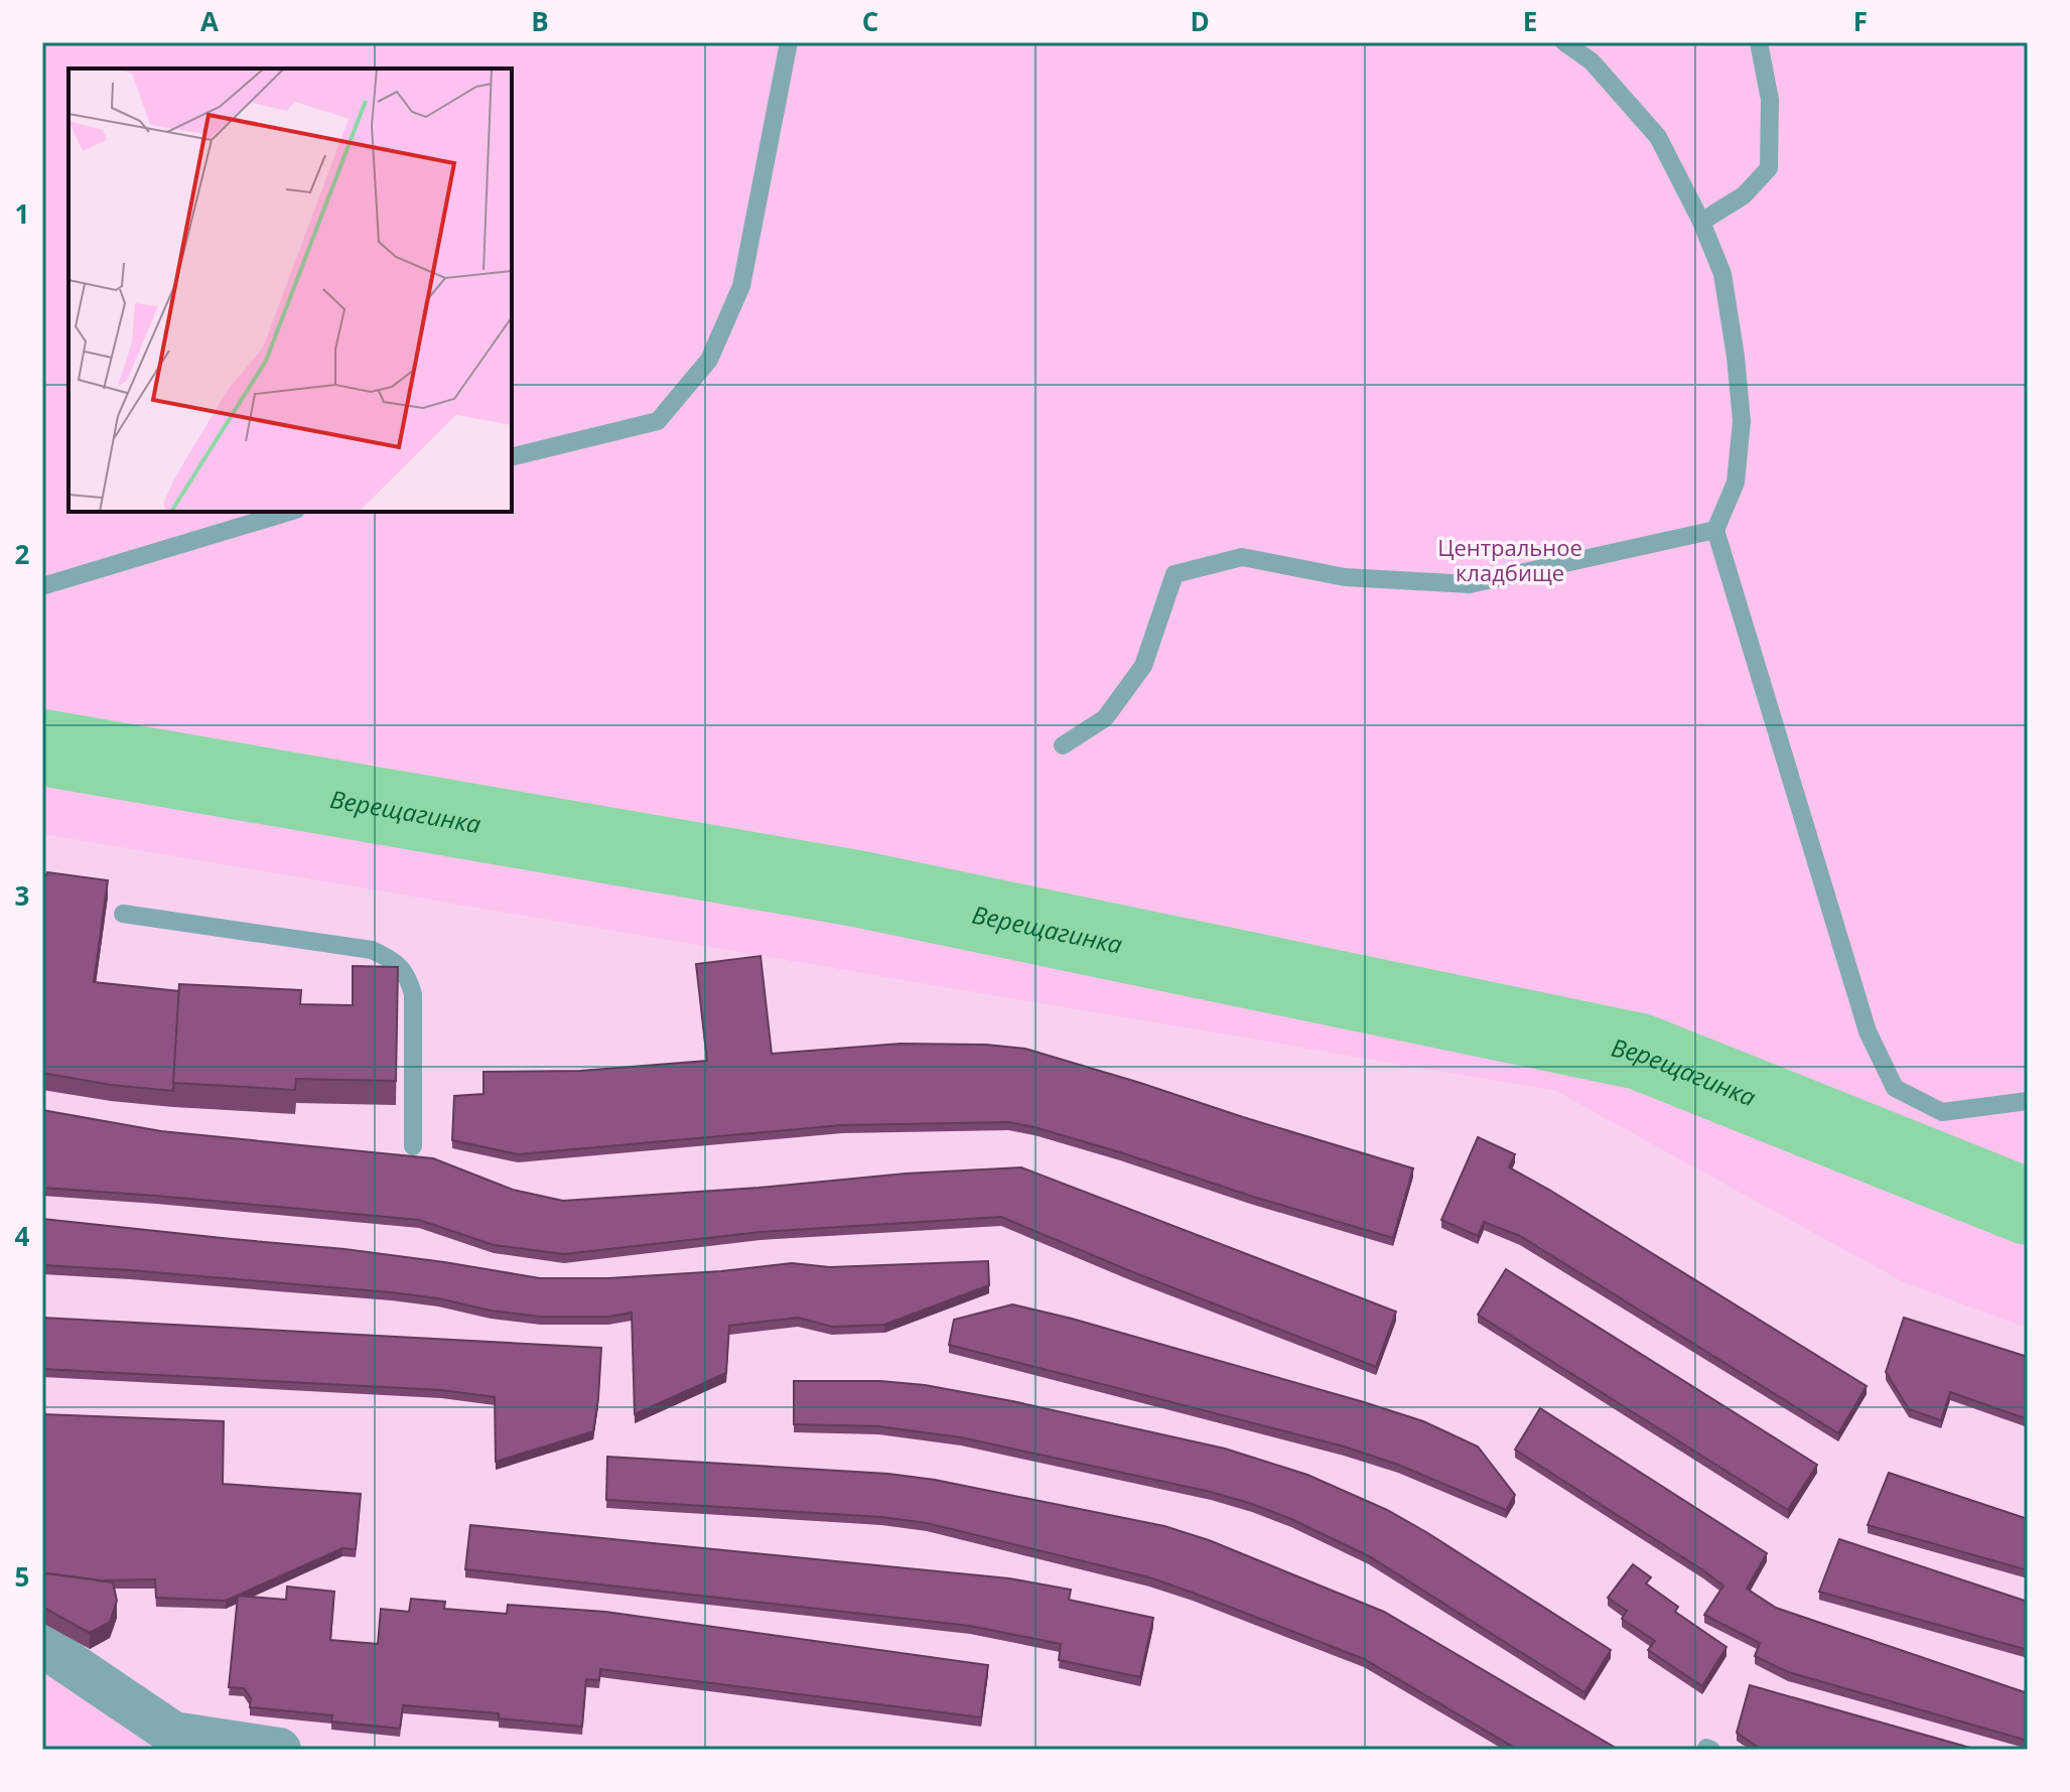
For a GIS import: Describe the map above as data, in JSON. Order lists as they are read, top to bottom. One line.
{"water":["Верещагинка"],"parks":["Центральное кладбище"],"grid":{"columns":["A","B","C","D","E","F"],"rows":["1","2","3","4","5"]}}
